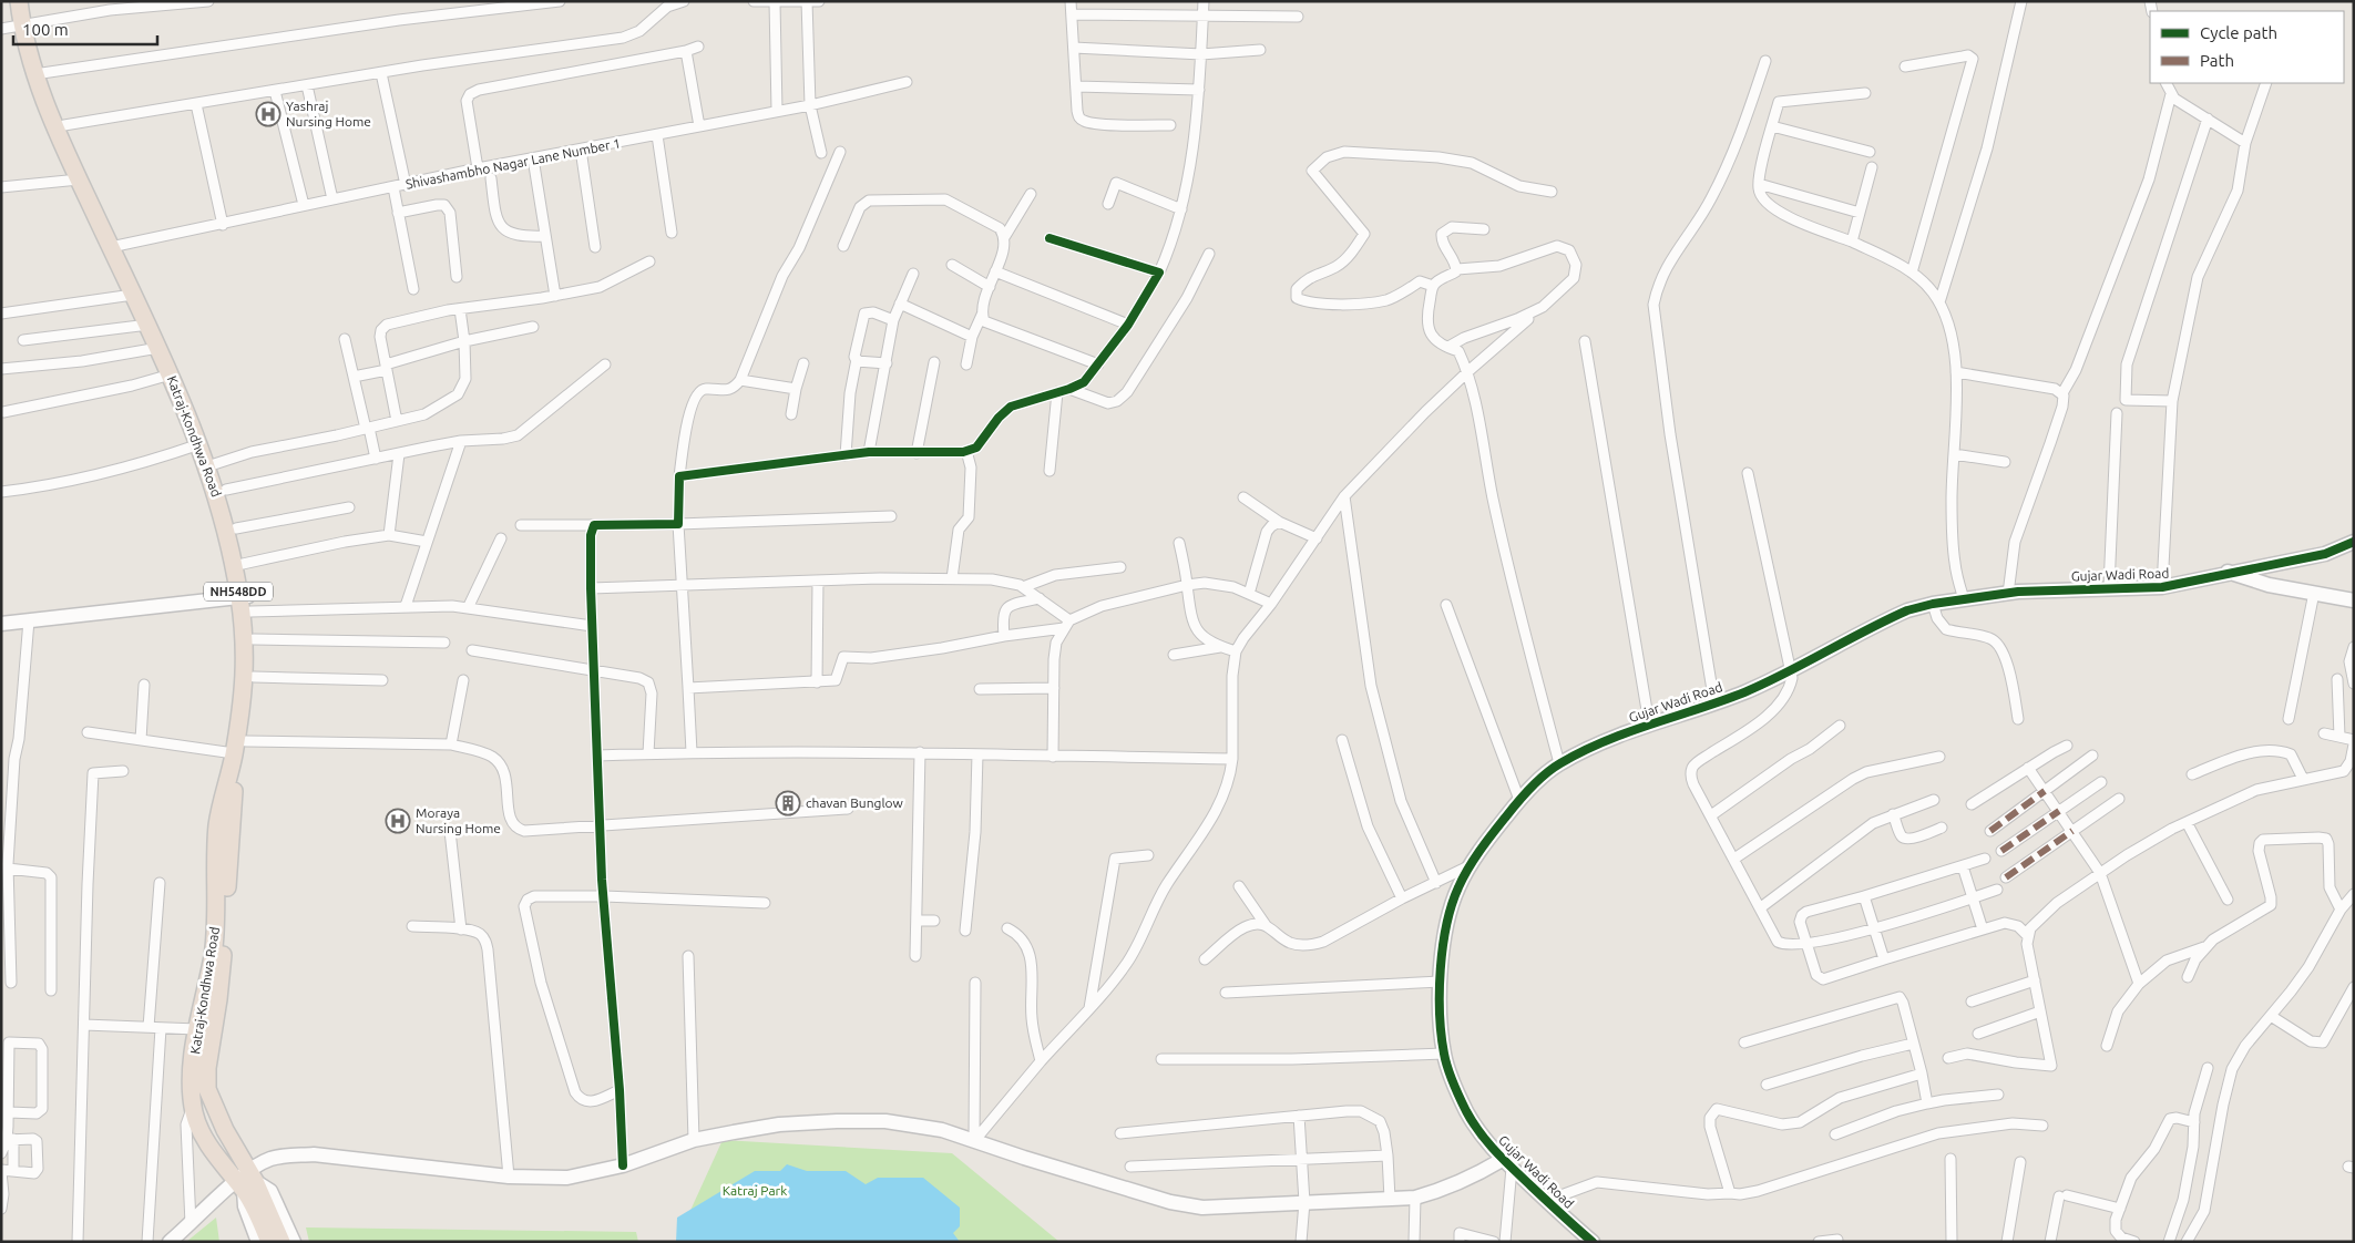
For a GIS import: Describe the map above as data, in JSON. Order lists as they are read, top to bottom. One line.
{"streets":{"highway":["Katraj-Kondhwa Road","NH548DD"],"street":["Shivashambho Nagar Lane Number 1","Gujar Wadi Road"]},"crossings":[["Shivashambho Nagar Lane Number 1","Katraj-Kondhwa Road"],["Katraj-Kondhwa Road","NH548DD"]],"parks":["Katraj Park"],"places":{"hospital":["Yashraj Nursing Home","Moraya Nursing Home"],"building":["chavan Bunglow"]},"legend":["Cycle path","Path"],"scale_bar":"100 m"}
